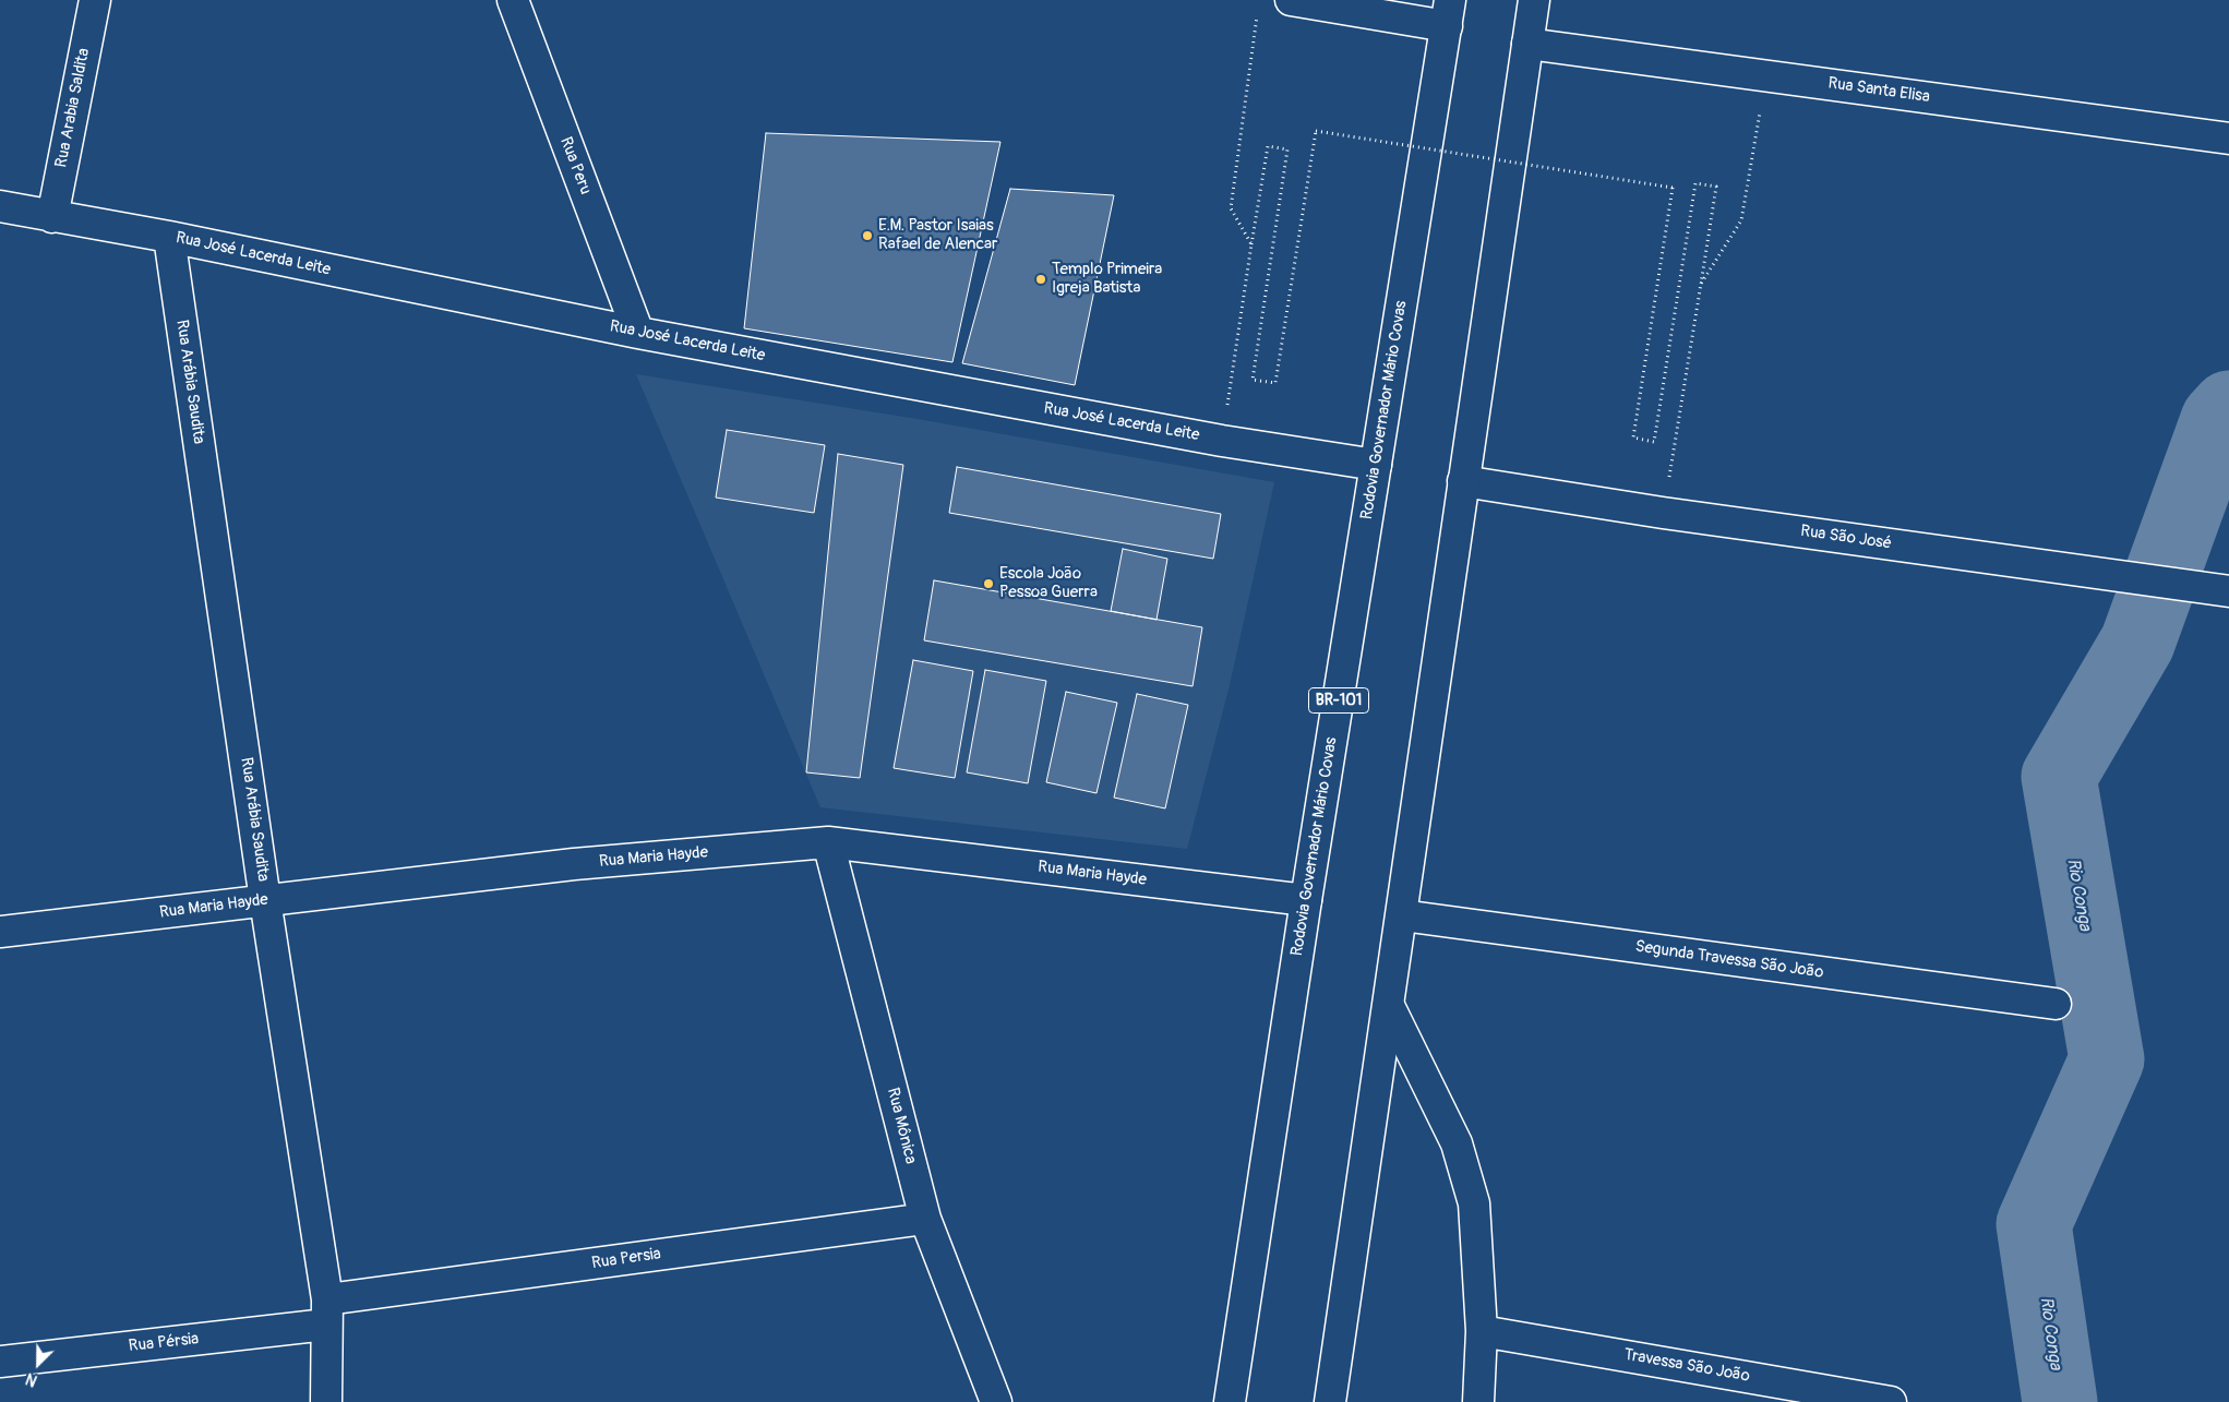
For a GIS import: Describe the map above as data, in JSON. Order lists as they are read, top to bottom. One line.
{"streets":{"main road":["Rua Santa Elisa","Rua Arabia Saldita","Rua Peru","Rua José Lacerda Leite","Rua Arábia Saudita","Rodovia Governador Mário Covas","Rua São José","BR-101","Rua Maria Hayde","Segunda Travessa São João","Rua Mônica","Rua Persia","Rua Pérsia","Travessa São João"]},"crossings":[["Rua Arabia Saldita","Rua José Lacerda Leite"],["Rua Peru","Rua José Lacerda Leite"],["Rua José Lacerda Leite","Rua Arábia Saudita"],["Rua José Lacerda Leite","Rodovia Governador Mário Covas"],["Rua Arábia Saudita","Rua Maria Hayde"],["Rua Arábia Saudita","Rua Persia"],["Rua Arábia Saudita","Rua Pérsia"],["Rodovia Governador Mário Covas","Rua Maria Hayde"],["Rua Maria Hayde","Rua Mônica"],["Rua Mônica","Rua Persia"],["Rua Persia","Rua Pérsia"]],"water":["Rio Conga"],"places":["E.M. Pastor Isaias Rafael de Alencar","Templo Primeira Igreja Batista","Escola João Pessoa Guerra"],"north":"bottom left"}
